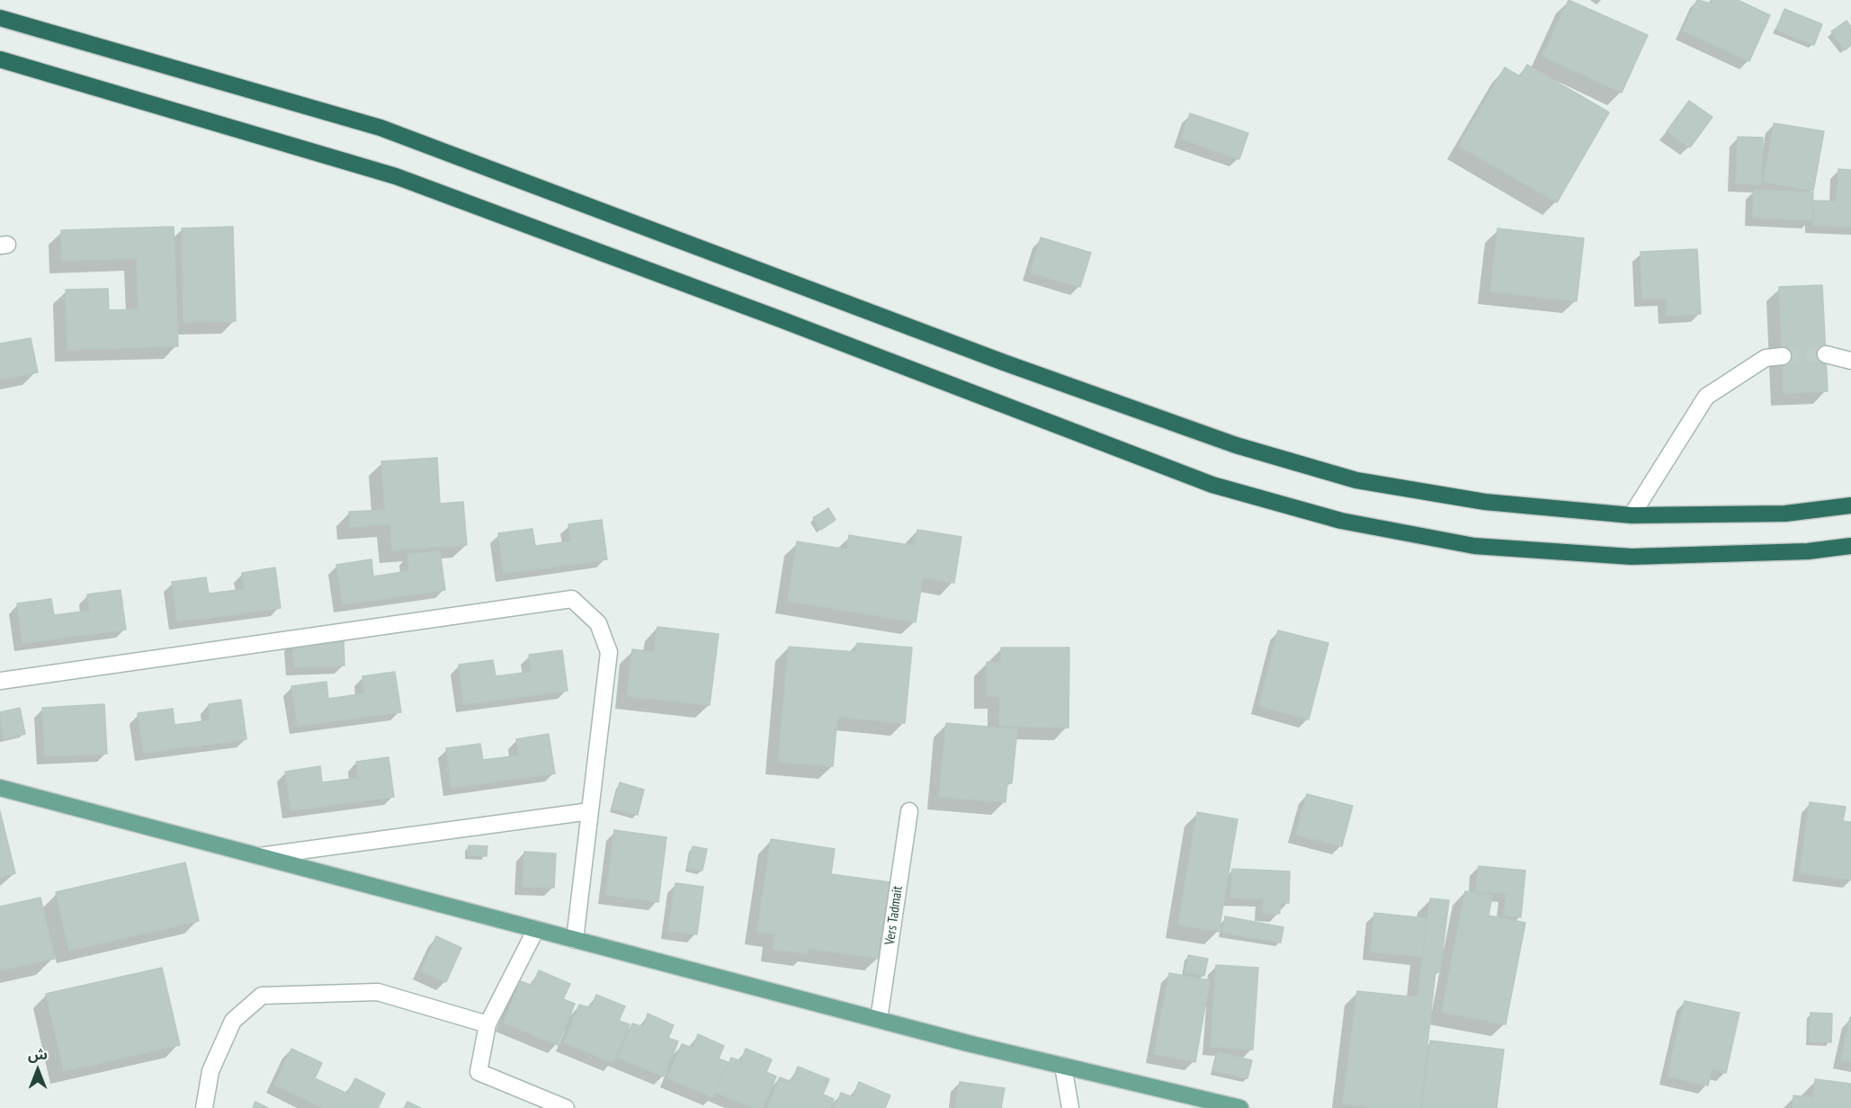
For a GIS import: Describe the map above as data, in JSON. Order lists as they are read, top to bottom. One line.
{"streets":{"street":["Vers Tadmait"]},"north":"top"}
